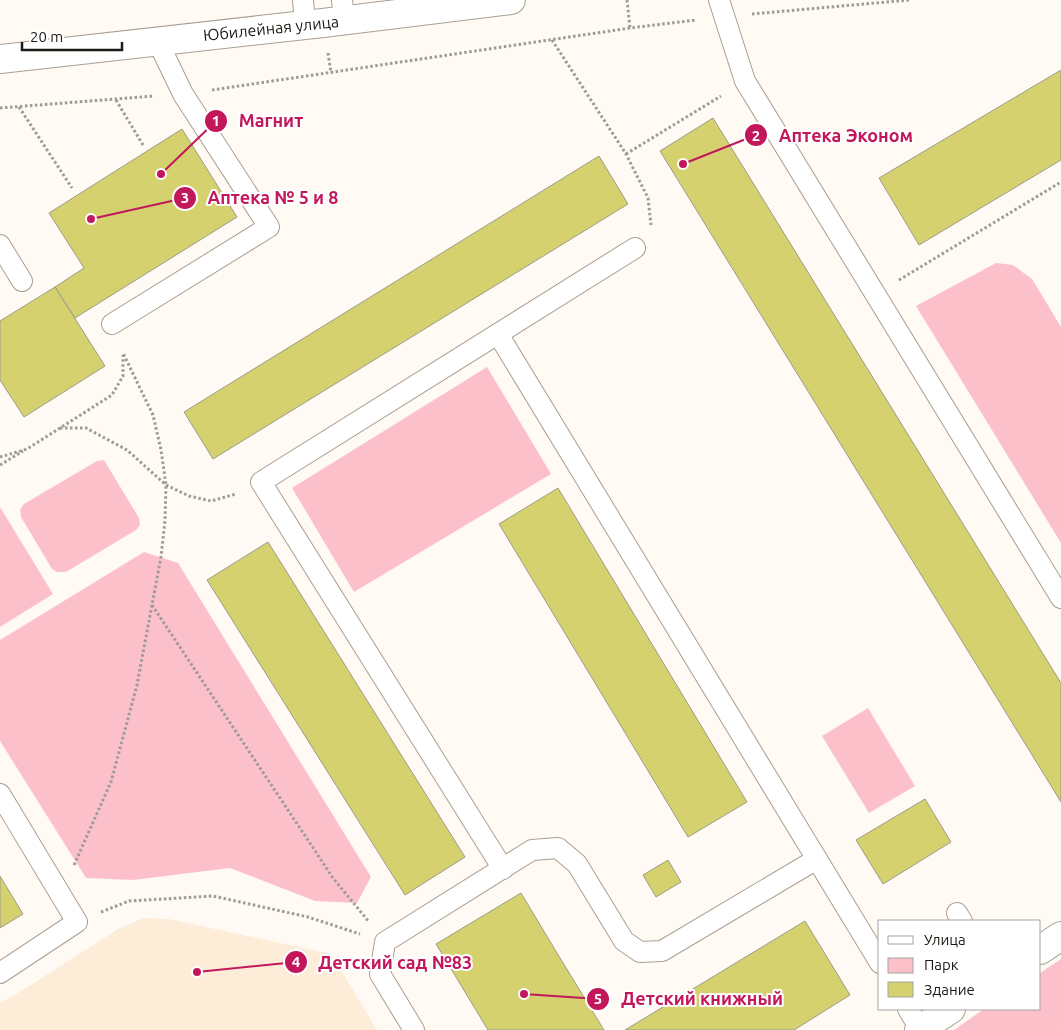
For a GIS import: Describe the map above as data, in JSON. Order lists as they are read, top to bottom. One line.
{"streets":{"street":["Юбилейная улица"]},"places":["Аптека Эконом","Магнит","Аптека № 5 и 8","Детский сад №83","Детский книжный"],"legend":["Улица","Парк","Здание"],"scale_bar":"20 m"}
